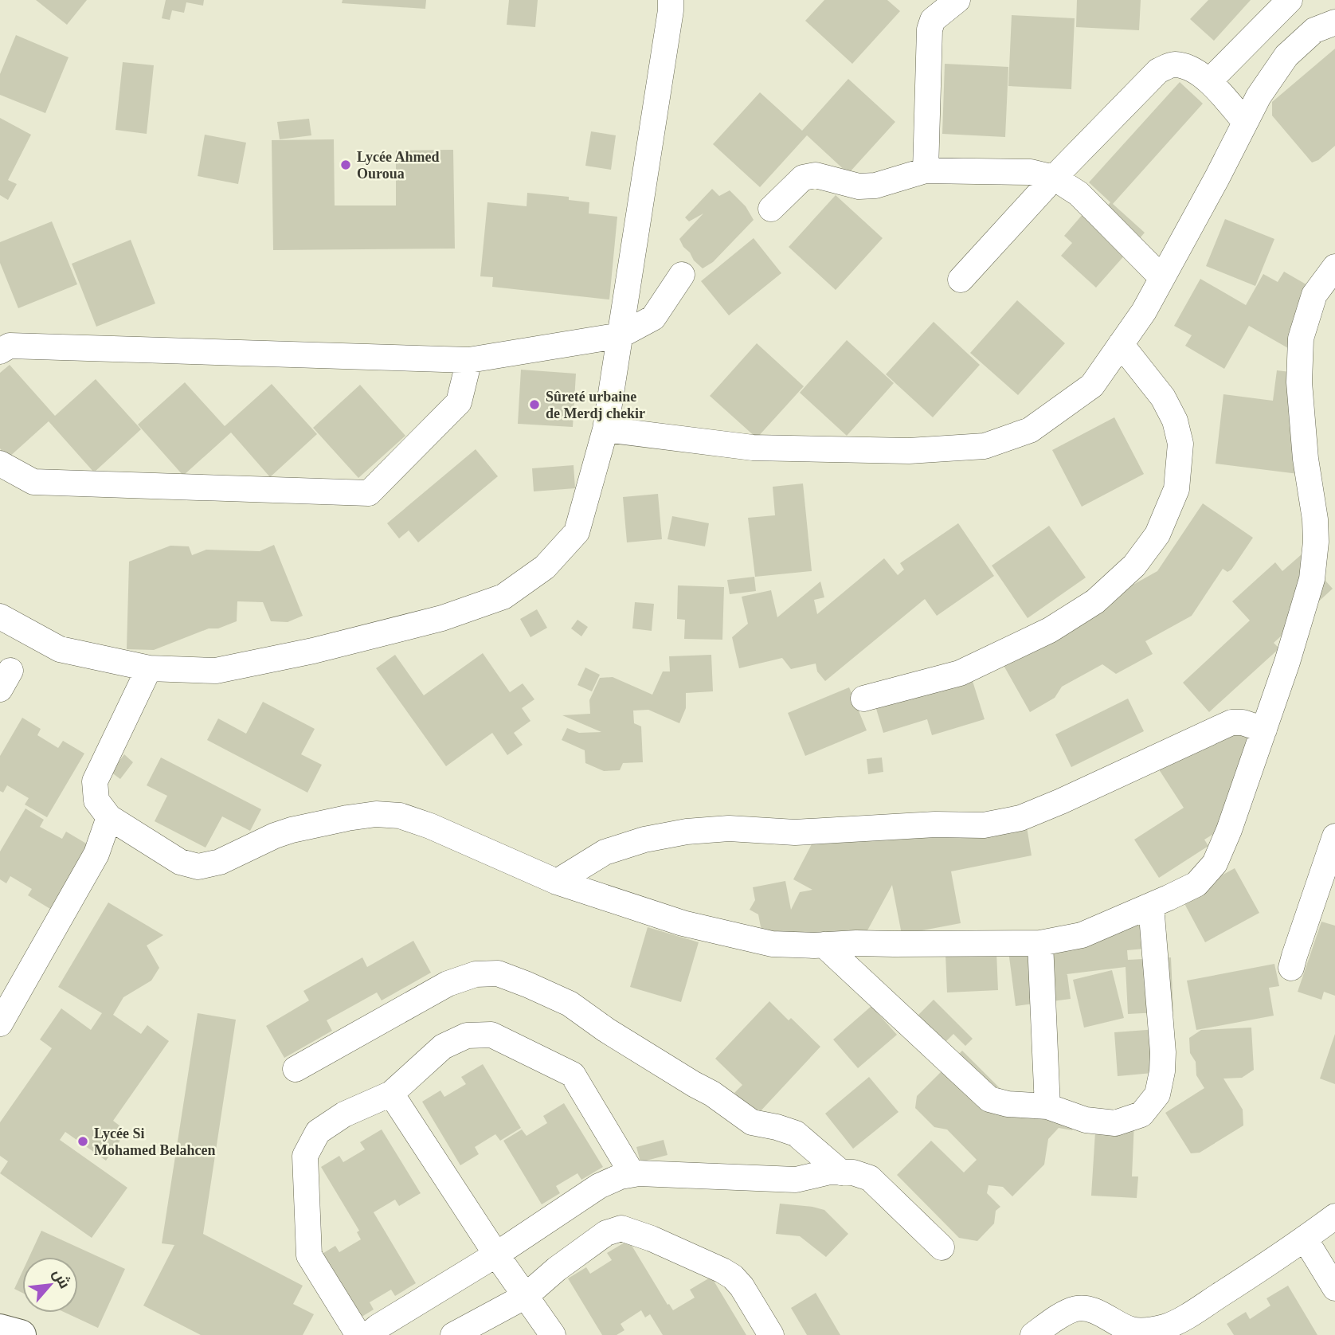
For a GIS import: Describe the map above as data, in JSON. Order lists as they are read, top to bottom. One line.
{"places":["Lycée Ahmed Ouroua","Sûreté urbaine de Merdj chekir","Lycée Si Mohamed Belahcen"],"north":"top right"}
